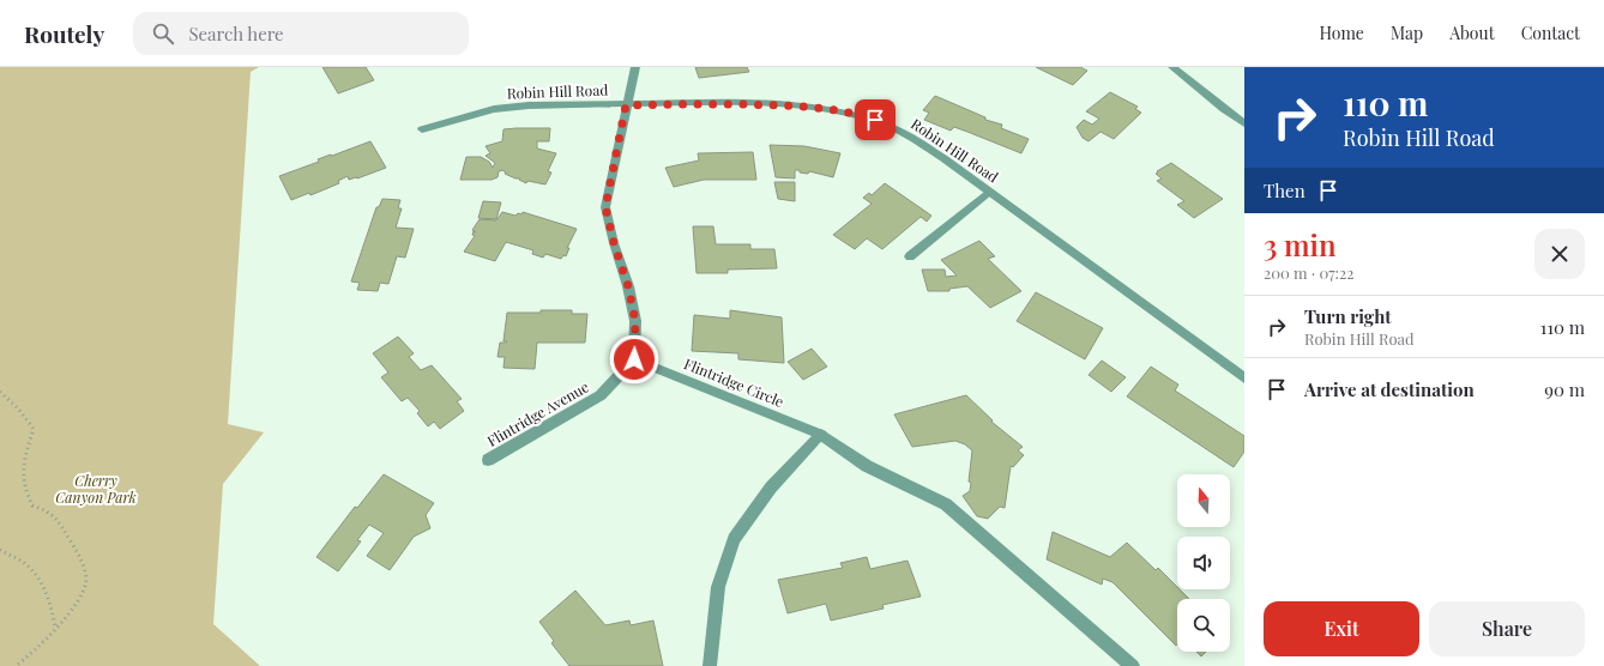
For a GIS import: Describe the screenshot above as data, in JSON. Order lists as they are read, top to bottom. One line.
{"streets":{"street":["Robin Hill Road","Flintridge Circle","Flintridge Avenue"]},"crossings":[["Flintridge Circle","Flintridge Avenue"]],"parks":["Cherry Canyon Park"],"north":"top","page":{"header":"Routely","search":"Search here","nav":["Home","Map","About","Contact"],"turn":["110 m","Robin Hill Road"],"then":"Then","heading":["3 min","200 m · 07:22"],"list":[{"name":"Turn right","note":"Robin Hill Road","value":"110 m"},{"name":"Arrive at destination","value":"90 m"}],"buttons":["Exit","Share"]}}
